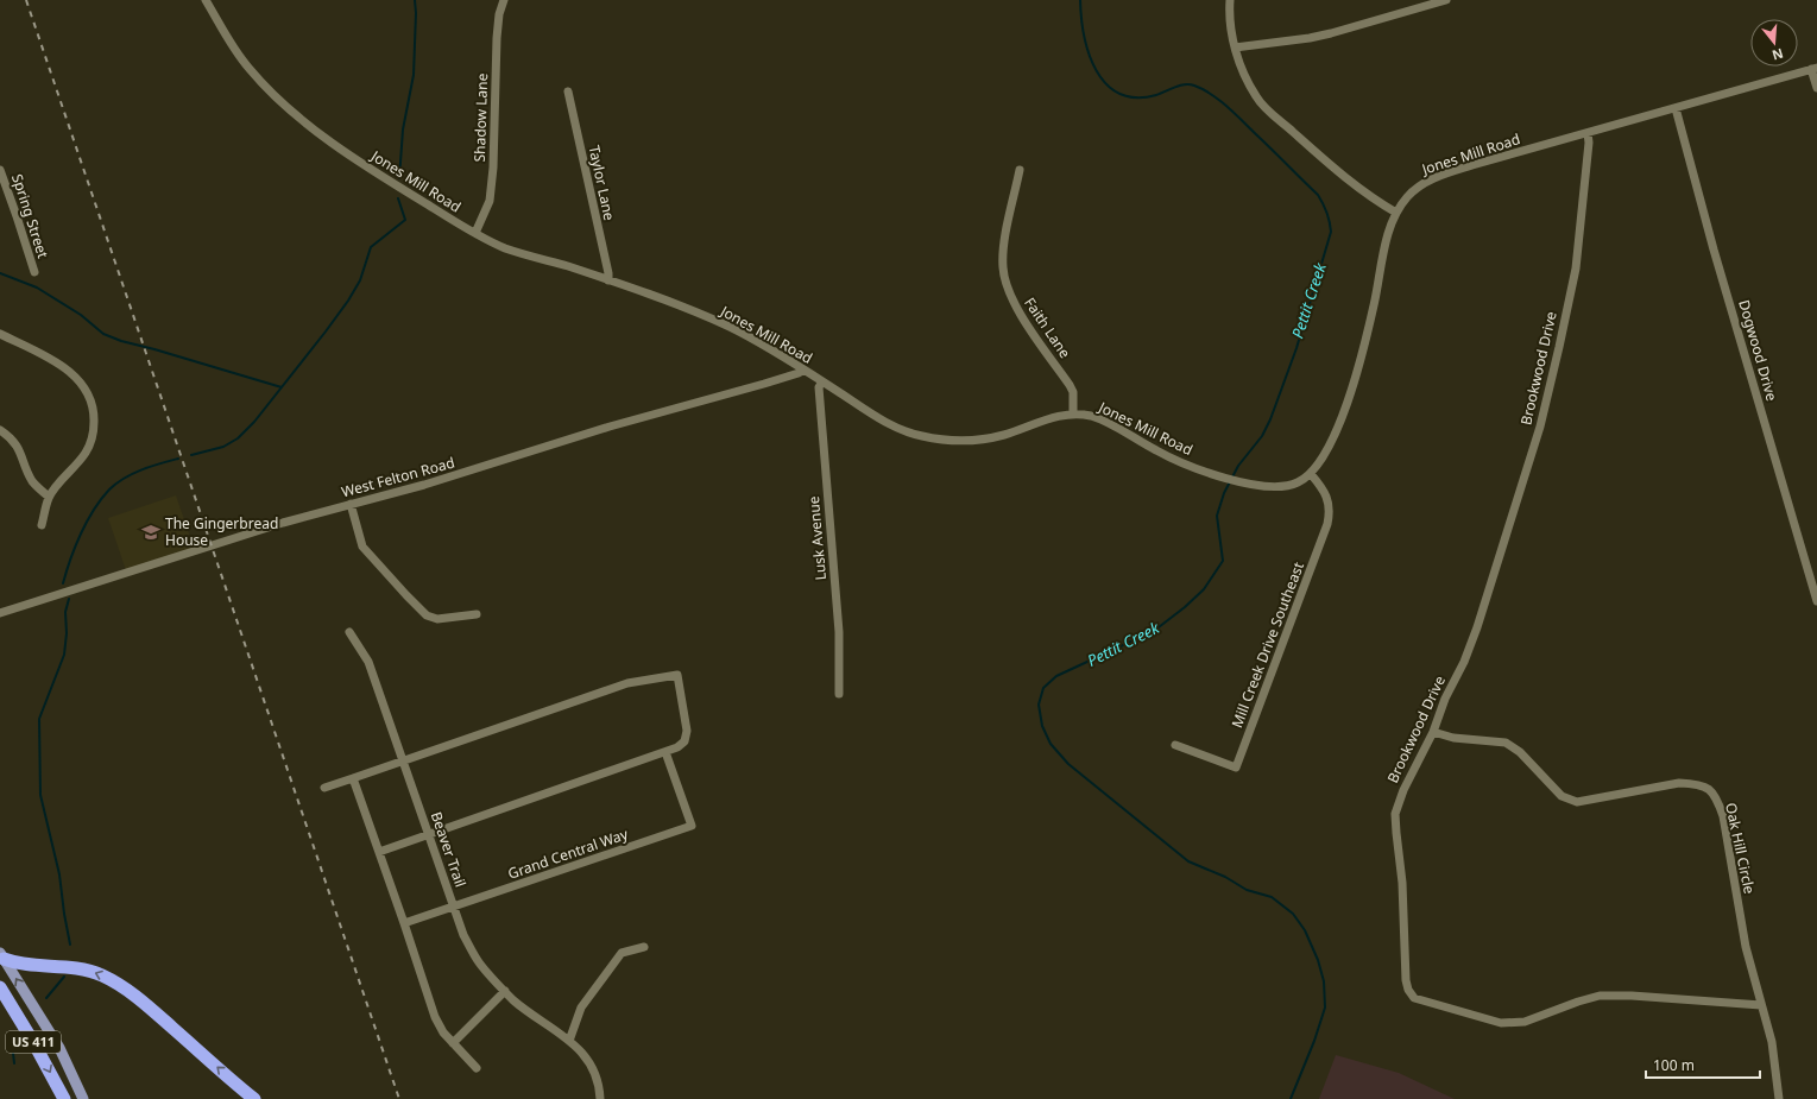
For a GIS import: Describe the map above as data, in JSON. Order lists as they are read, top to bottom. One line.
{"streets":{"highway":["US 411"],"street":["Shadow Lane","Jones Mill Road","Taylor Lane","Spring Street","Faith Lane","Dogwood Drive","Brookwood Drive","West Felton Road","Lusk Avenue","Mill Creek Drive Southeast","Oak Hill Circle","Beaver Trail","Grand Central Way"]},"crossings":[["Shadow Lane","Jones Mill Road"],["Jones Mill Road","Taylor Lane"],["Jones Mill Road","Faith Lane"],["Jones Mill Road","Dogwood Drive"],["Jones Mill Road","Brookwood Drive"],["Jones Mill Road","West Felton Road"],["Jones Mill Road","Lusk Avenue"],["Jones Mill Road","Mill Creek Drive Southeast"],["Brookwood Drive","Oak Hill Circle"],["Beaver Trail","Grand Central Way"]],"water":["Pettit Creek"],"places":{"school or university":["The Gingerbread House"]},"scale_bar":"100 m","north":"bottom"}
